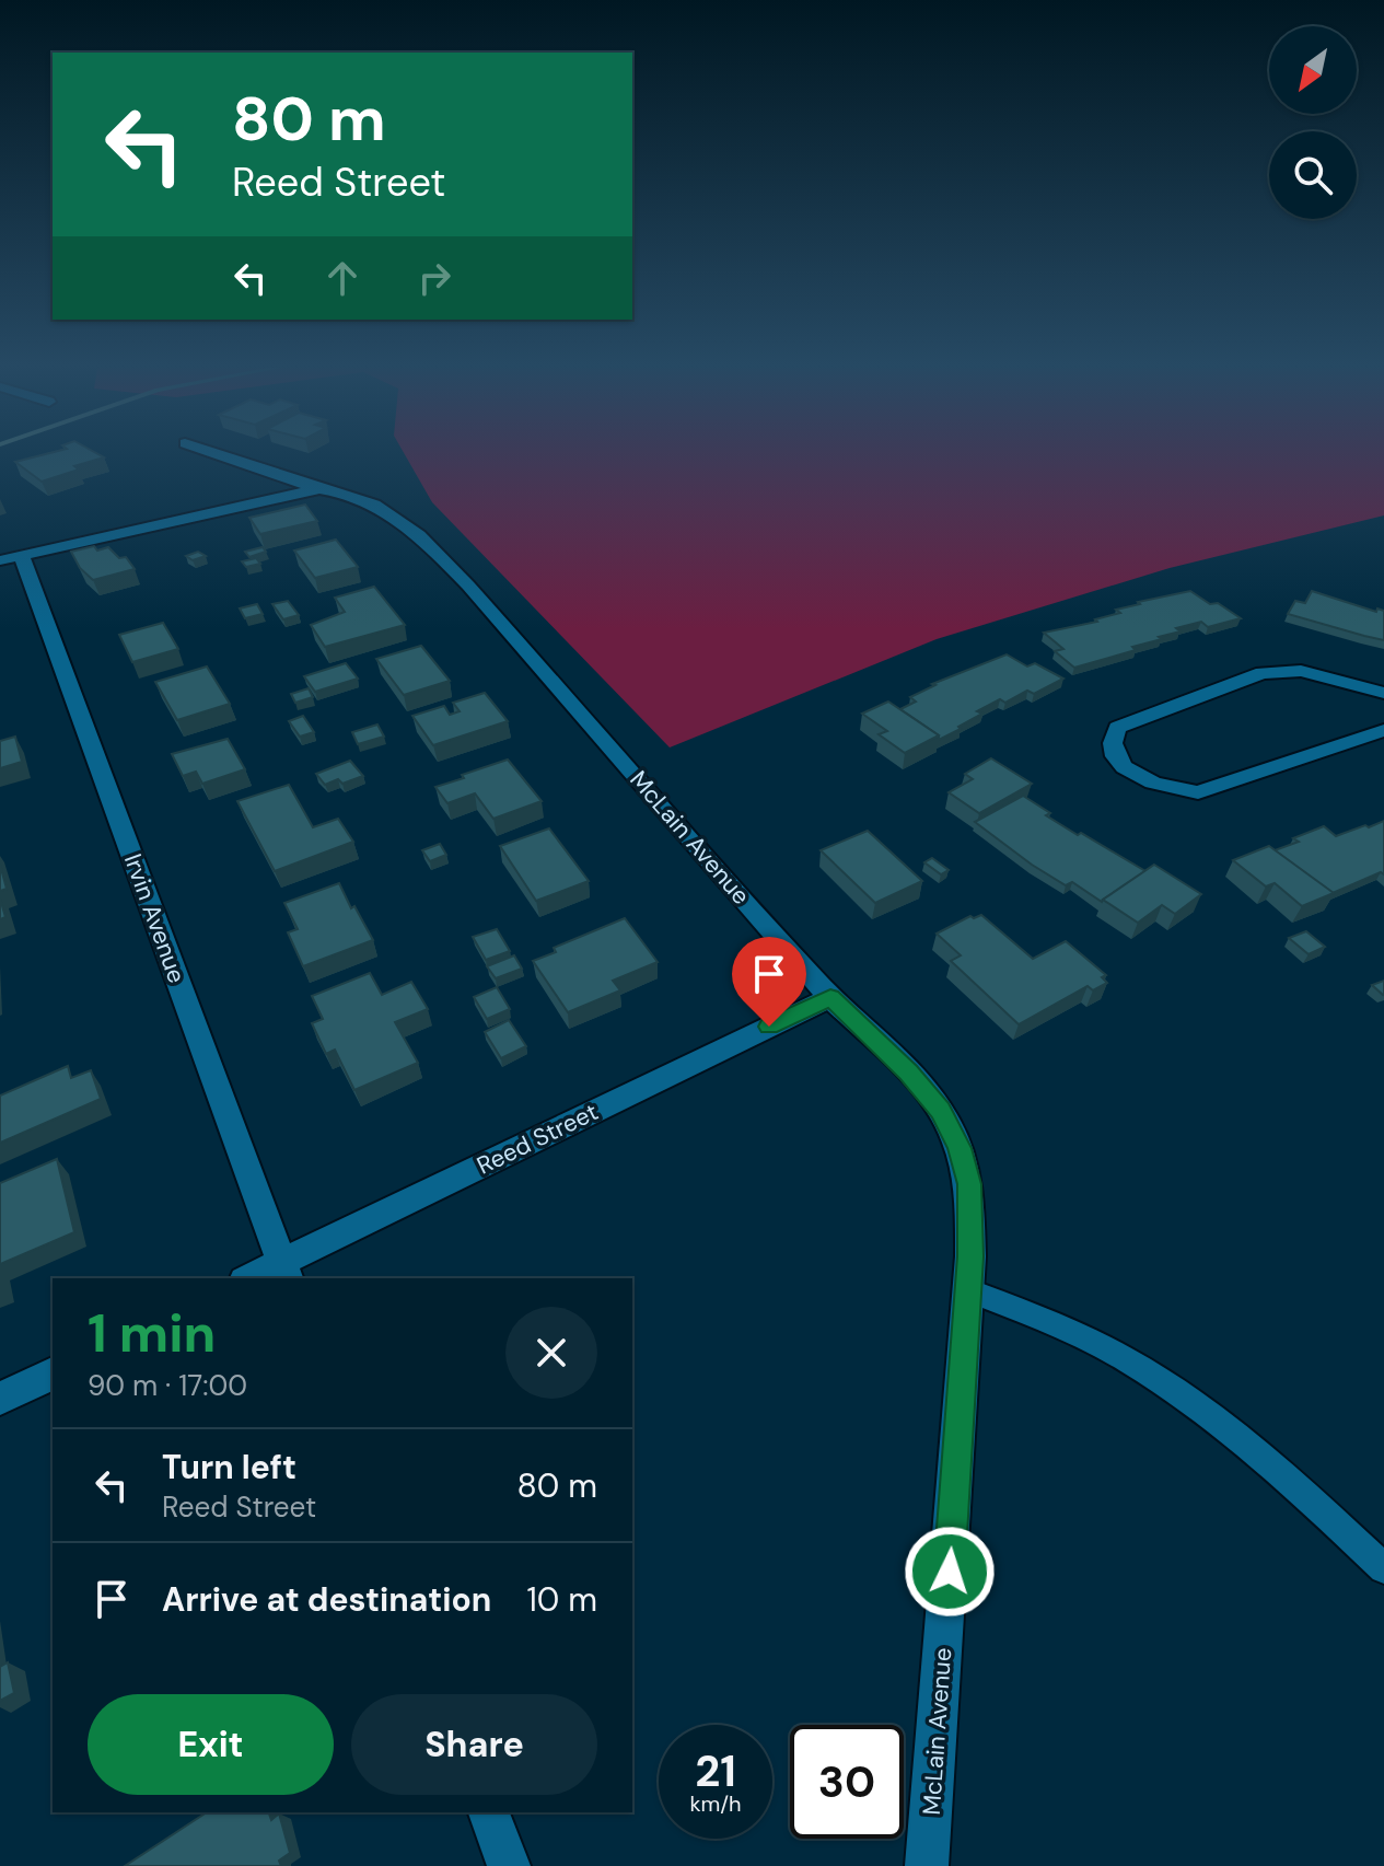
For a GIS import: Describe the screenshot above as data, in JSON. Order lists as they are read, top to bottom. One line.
{"streets":{"street":["McLain Avenue","Irvin Avenue","Reed Street"]},"crossings":[["McLain Avenue","Reed Street"],["Irvin Avenue","Reed Street"]],"north":"bottom left","page":{"turn":["80 m","Reed Street"],"heading":["1 min","90 m · 17:00"],"list":[{"name":"Turn left","note":"Reed Street","value":"80 m"},{"name":"Arrive at destination","value":"10 m"}],"buttons":["Exit","Share"],"speed":"21 km/h","limit":"30"}}
